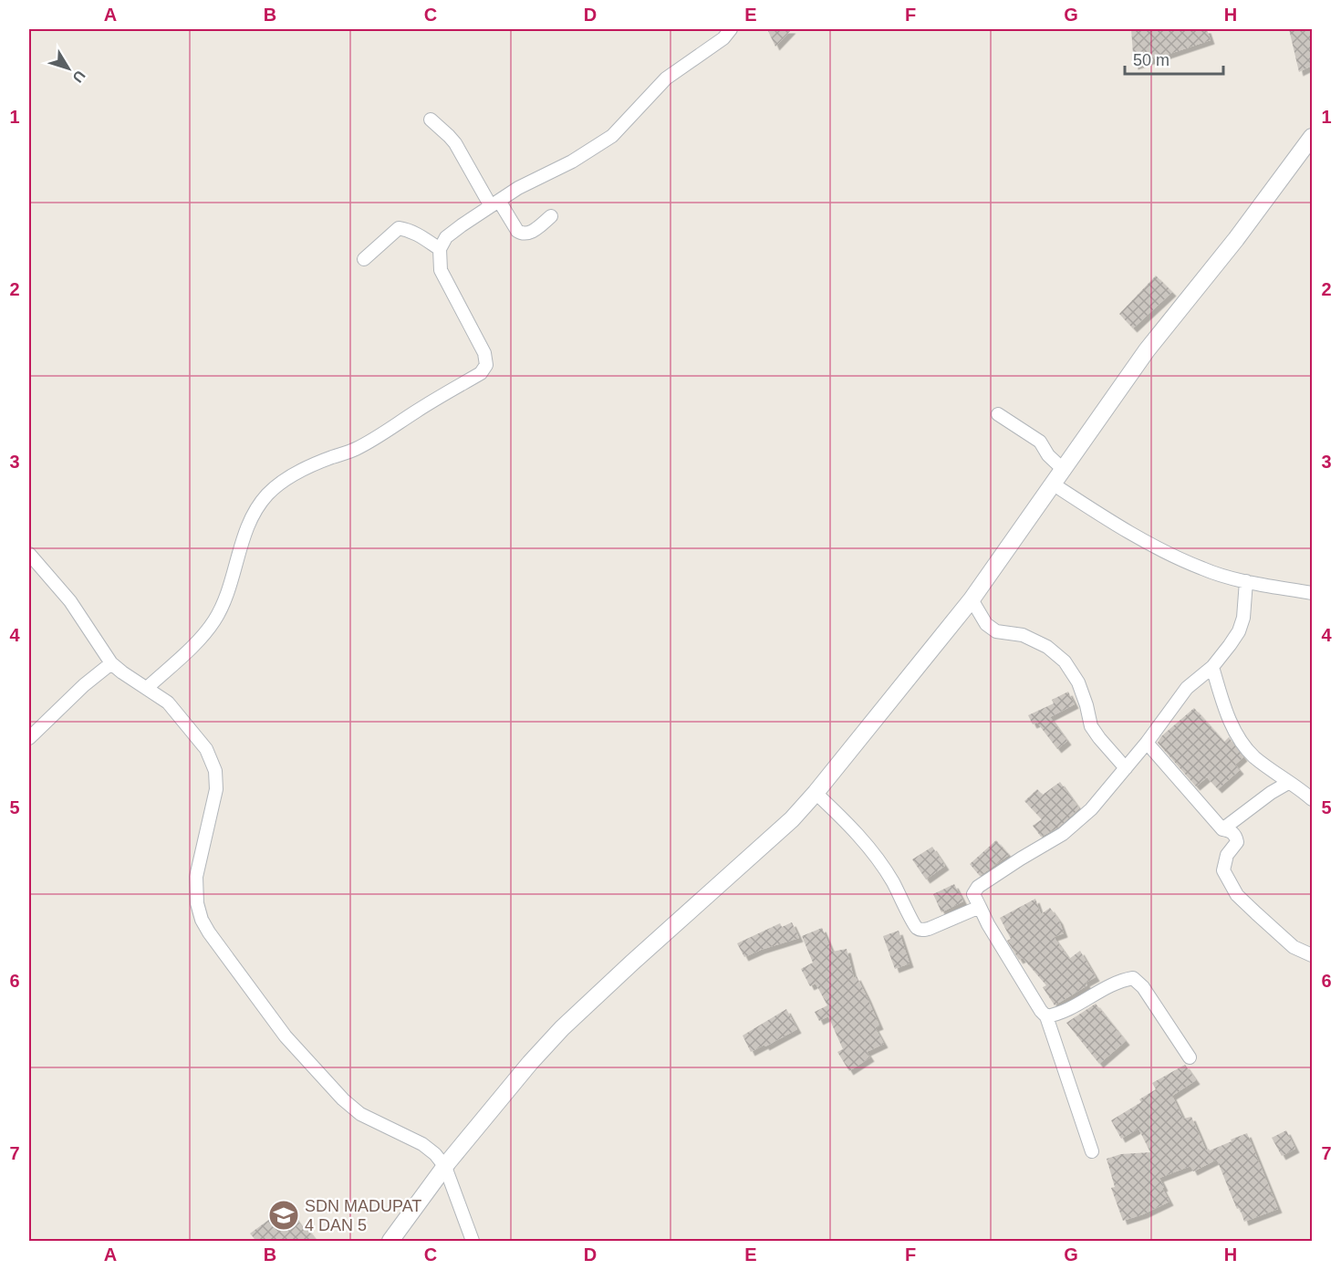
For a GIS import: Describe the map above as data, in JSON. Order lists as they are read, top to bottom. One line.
{"places":{"school or university":["SDN MADUPAT 4 DAN 5"]},"scale_bar":"50 m","north":"bottom right","grid":{"columns":["A","B","C","D","E","F","G","H"],"rows":["1","2","3","4","5","6","7"]}}
